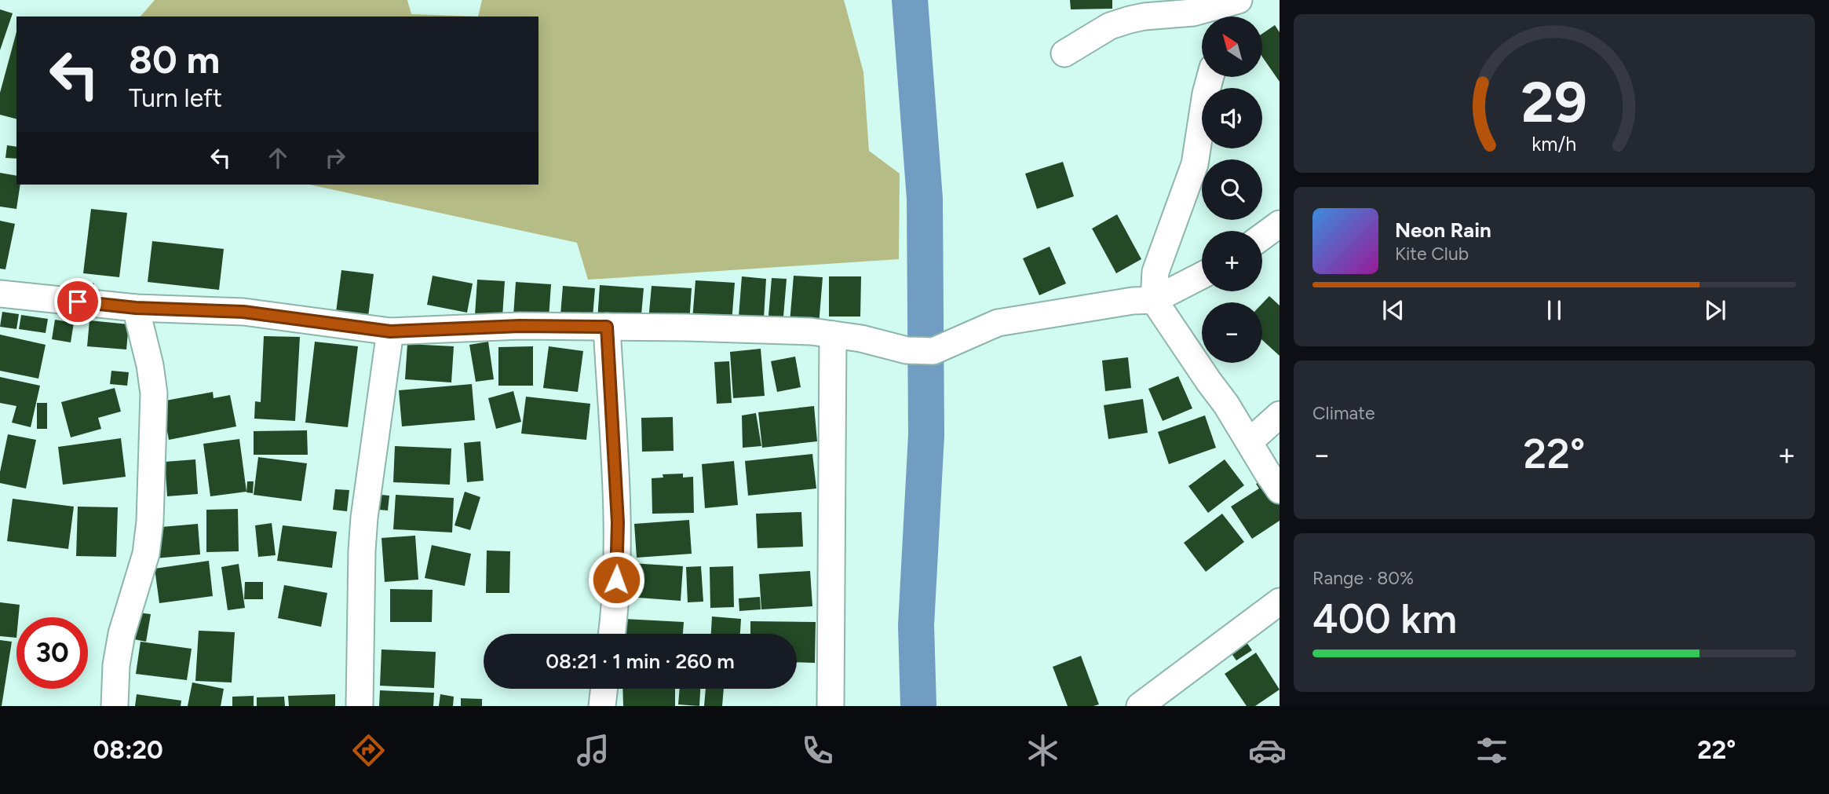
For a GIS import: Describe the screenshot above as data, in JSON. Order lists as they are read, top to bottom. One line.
{"north":"top left","page":{"map_buttons":["+","−"],"turn":["80 m","Turn left"],"song":["Neon Rain","Kite Club"],"tile":["Climate",["Range · 80%","400 km"]],"heat":["−","22°","+"],"limit":"30","trip":"08:21 · 1 min · 260 m","tabs":["08:20","22°"],"gauge":["29","km/h"]}}
